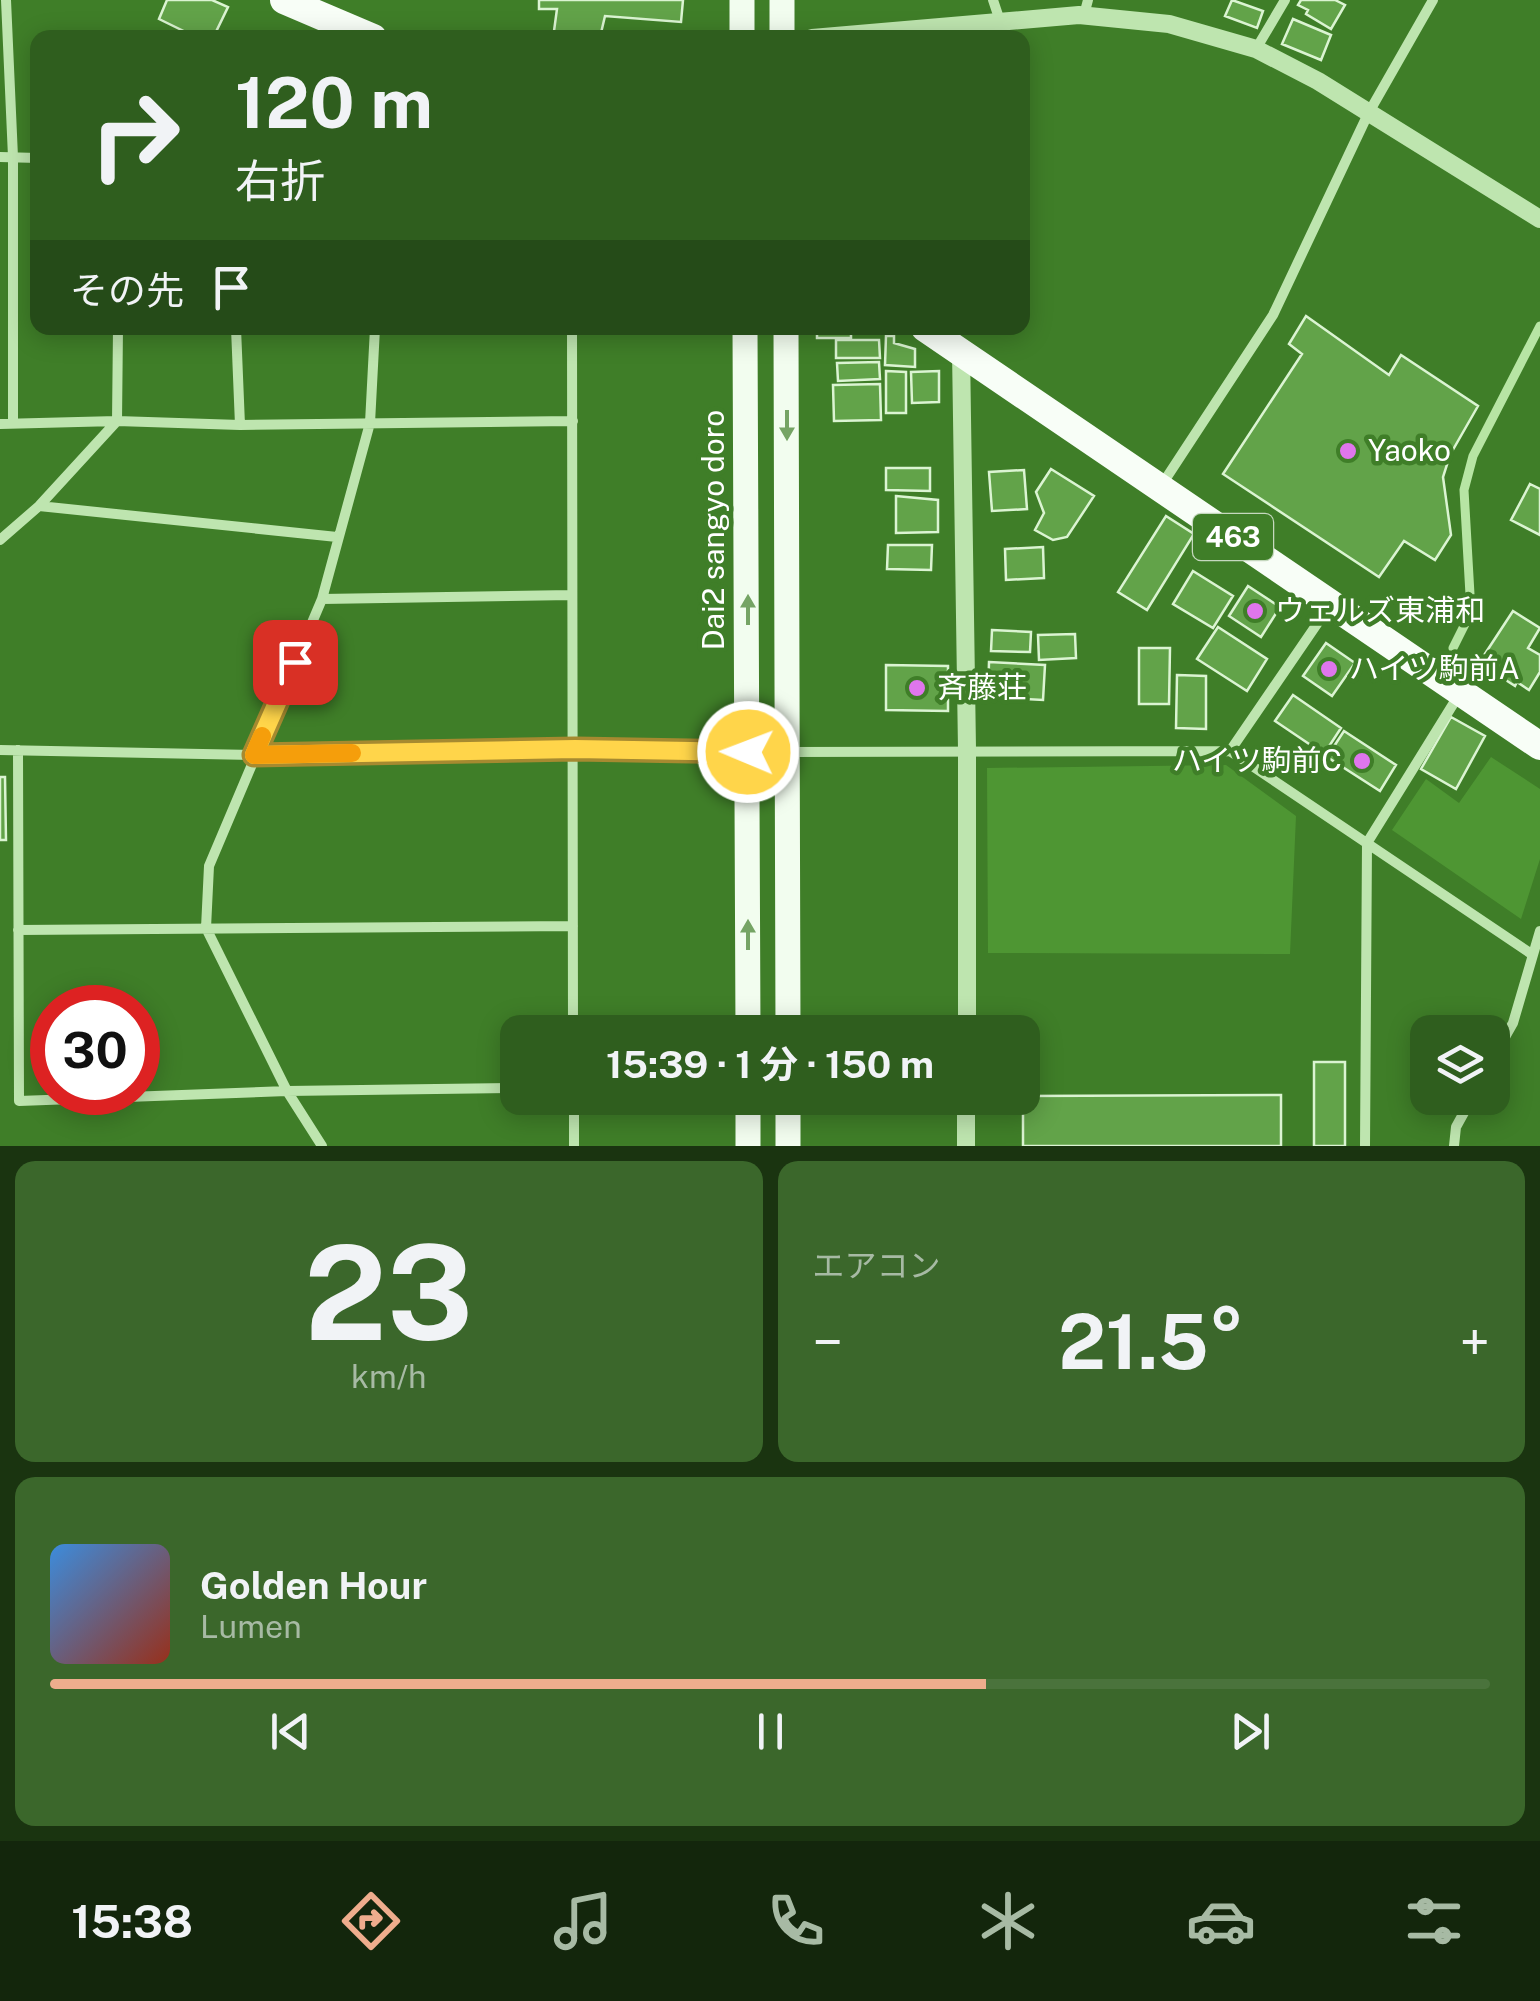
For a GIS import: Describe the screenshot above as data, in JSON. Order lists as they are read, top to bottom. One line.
{"streets":{"highway":["463"],"main road":["Dai2 sangyo doro"]},"places":["Yaoko","ウェルズ東浦和","ハイツ駒前A","斉藤荘","ハイツ駒前C"],"page":{"turn":["120 m","右折"],"then":"その先","limit":"30","trip":"15:39 · 1 分 · 150 m","tile":[["23","km/h"],"エアコン"],"heat":["−","21.5°","+"],"song":["Golden Hour","Lumen"],"tabs":"15:38"}}
